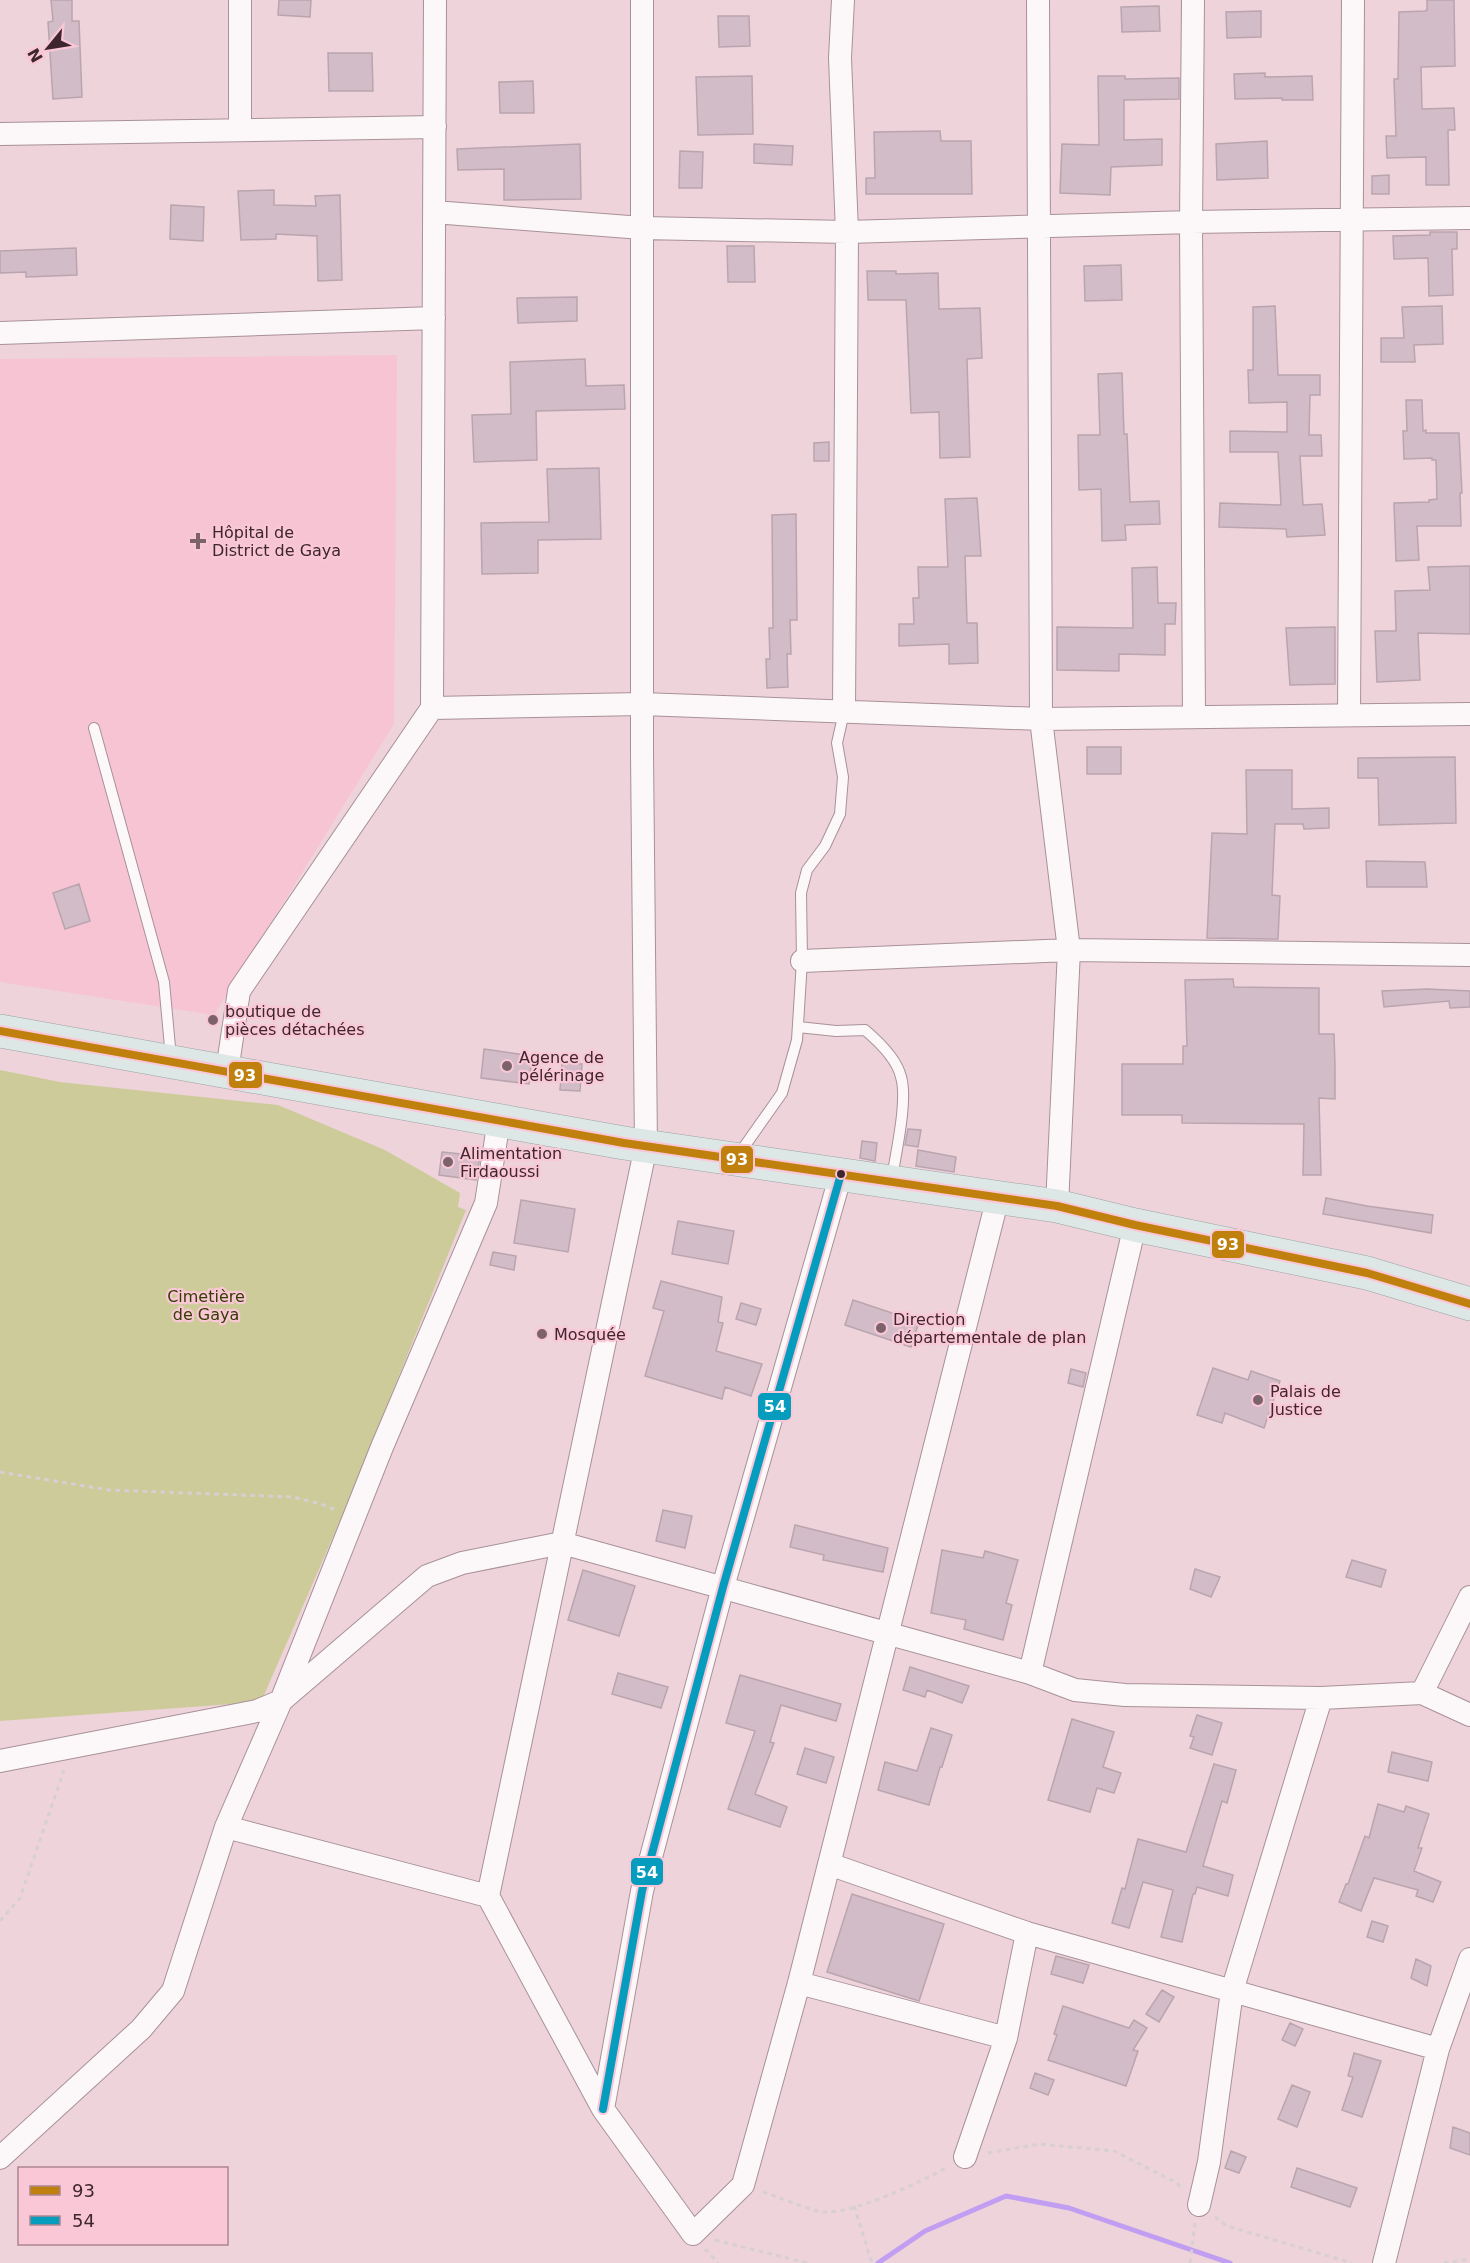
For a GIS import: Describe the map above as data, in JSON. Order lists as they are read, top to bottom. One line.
{"parks":["Cimetière de Gaya"],"places":{"health":["Hôpital de District de Gaya"],"other":["boutique de pièces détachées","Agence de pélérinage","Alimentation Firdaoussi","Direction départementale de plan","Mosquée","Palais de Justice"]},"lines":["transit line 93","transit line 54"],"legend":["93","54"],"north":"bottom left"}
